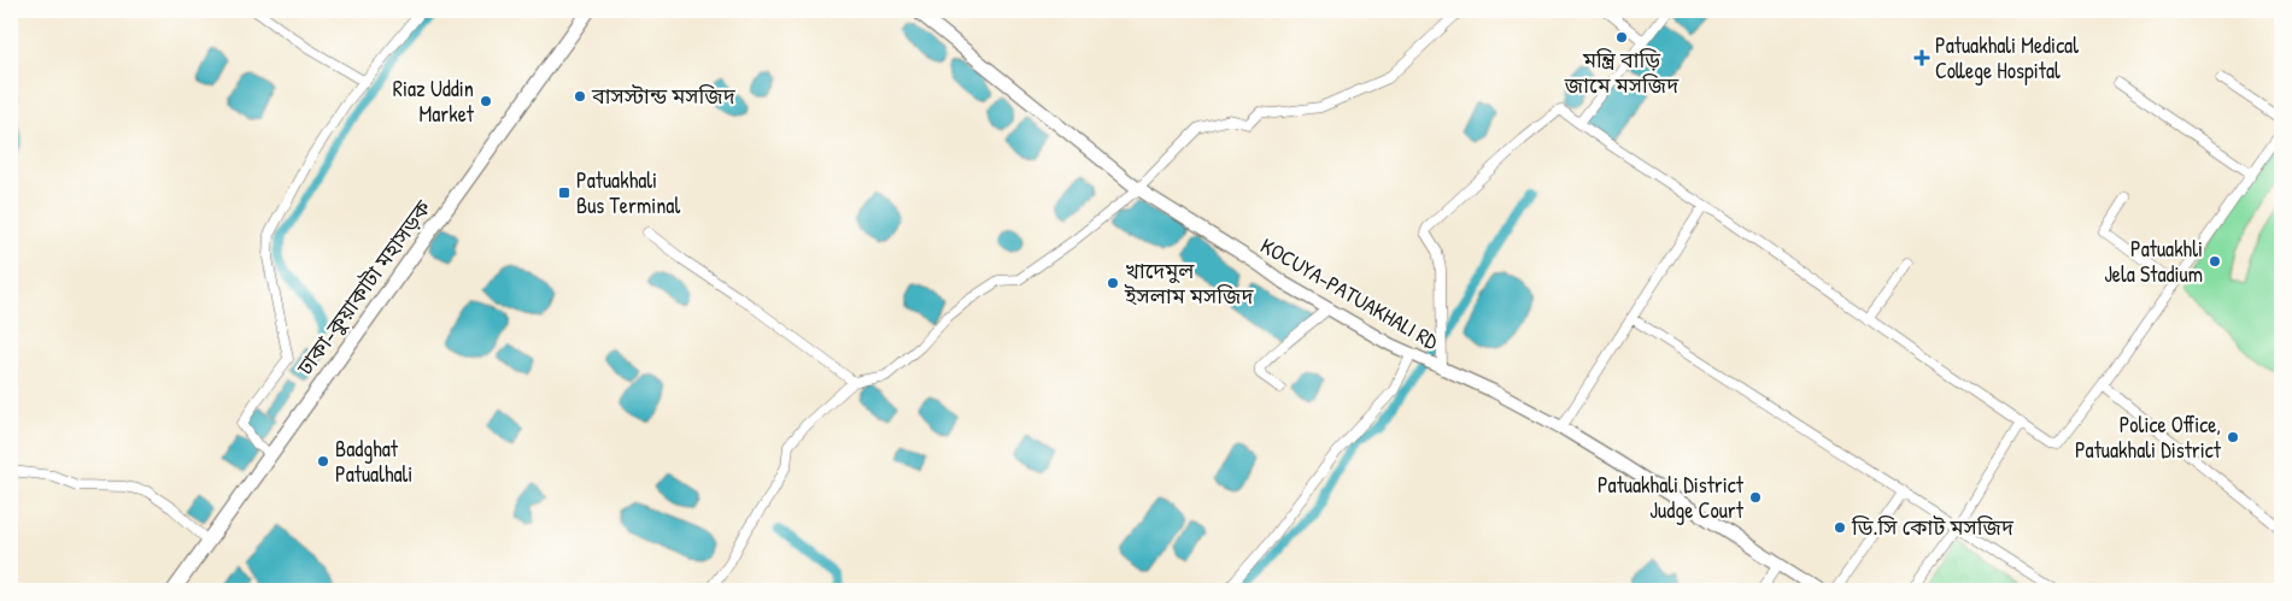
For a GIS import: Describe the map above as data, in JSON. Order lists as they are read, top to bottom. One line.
{"streets":{"main road":["ঢাকা-কুয়াকাটা মহাসড়ক","KOCUYA-PATUAKHALI RD"]},"places":{"other":["মন্ত্রি বাড়ি জামে মসজিদ","বাসস্টান্ড মসজিদ","Riaz Uddin Market","Patuakhli Jela Stadium","খাদেমুল ইসলাম মসজিদ","Police Office, Patuakhali District","Badghat Patualhali","Patuakhali District Judge Court","ডি.সি কোট মসজিদ"],"health":["Patuakhali Medical College Hospital"],"transit":["Patuakhali Bus Terminal"]}}
